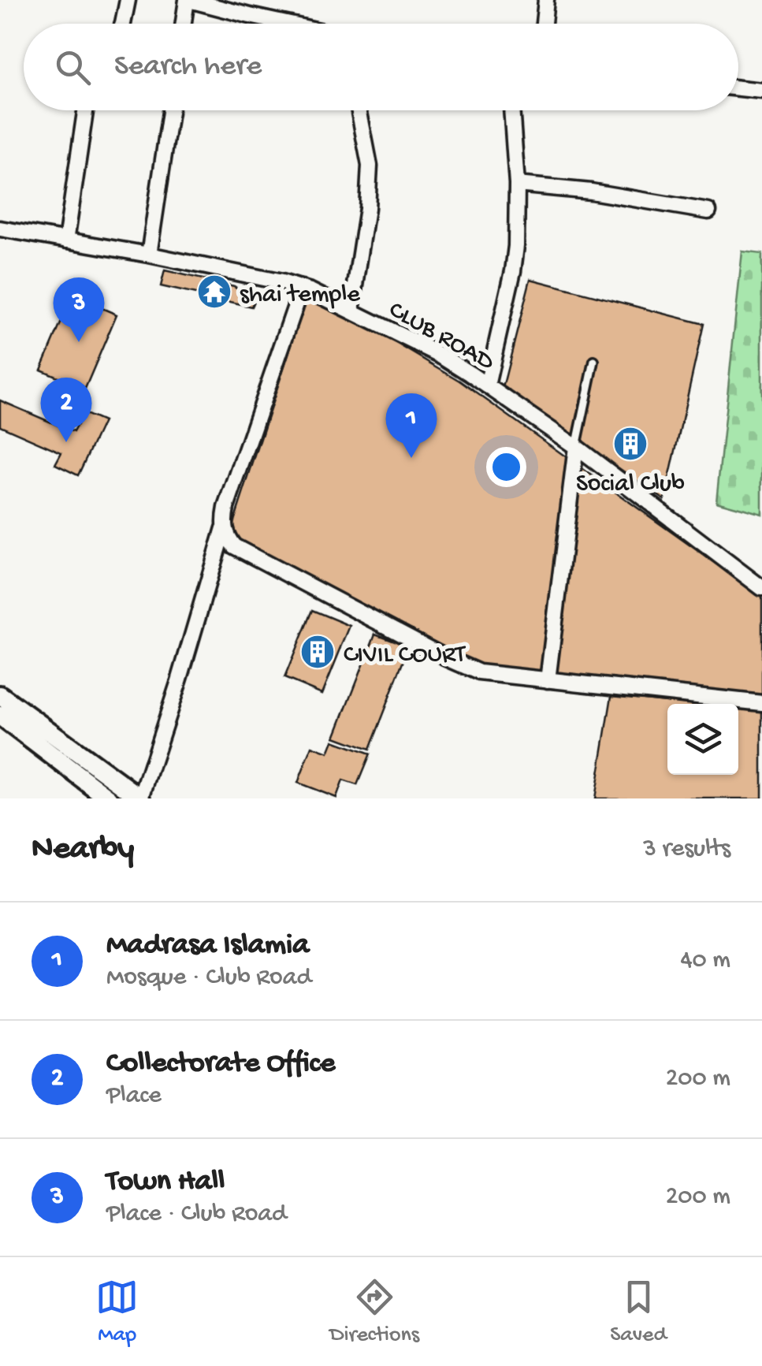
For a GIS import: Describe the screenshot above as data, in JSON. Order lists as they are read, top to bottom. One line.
{"streets":{"street":["CLUB ROAD"]},"places":{"temple":["shai temple"],"building":["Social Club","CIVIL COURT"]},"page":{"search":"Search here","pins":["3","2","1"],"heading":["Nearby","3 results"],"list":[{"mark":"1","name":"Madrasa Islamia","note":"Mosque · Club Road","value":"40 m"},{"mark":"2","name":"Collectorate Office","note":"Place","value":"200 m"},{"mark":"3","name":"Town Hall","note":"Place · Club Road","value":"200 m"}],"nav":["Map","Directions","Saved"]}}
